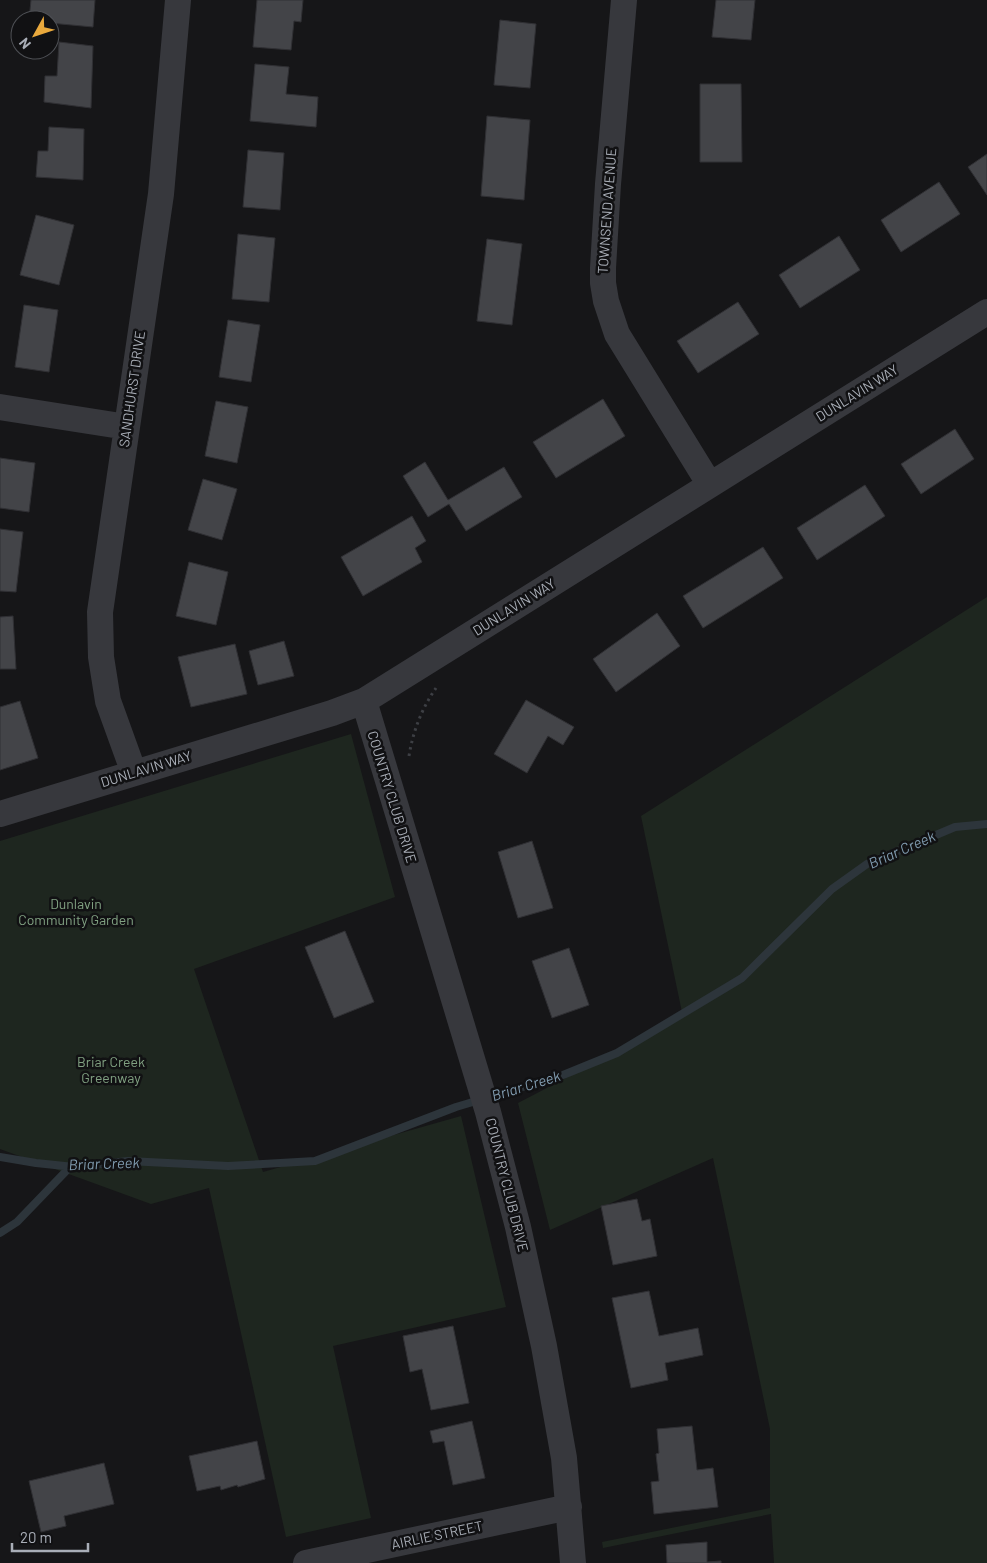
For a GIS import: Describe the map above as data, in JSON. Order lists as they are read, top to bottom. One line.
{"streets":{"street":["TOWNSEND AVENUE","SANDHURST DRIVE","DUNLAVIN WAY","COUNTRY CLUB DRIVE","AIRLIE STREET"]},"crossings":[["TOWNSEND AVENUE","DUNLAVIN WAY"],["SANDHURST DRIVE","DUNLAVIN WAY"],["DUNLAVIN WAY","COUNTRY CLUB DRIVE"],["COUNTRY CLUB DRIVE","AIRLIE STREET"]],"water":["Briar Creek"],"parks":["Dunlavin Community Garden","Briar Creek Greenway"],"scale_bar":"20 m","north":"bottom left"}
